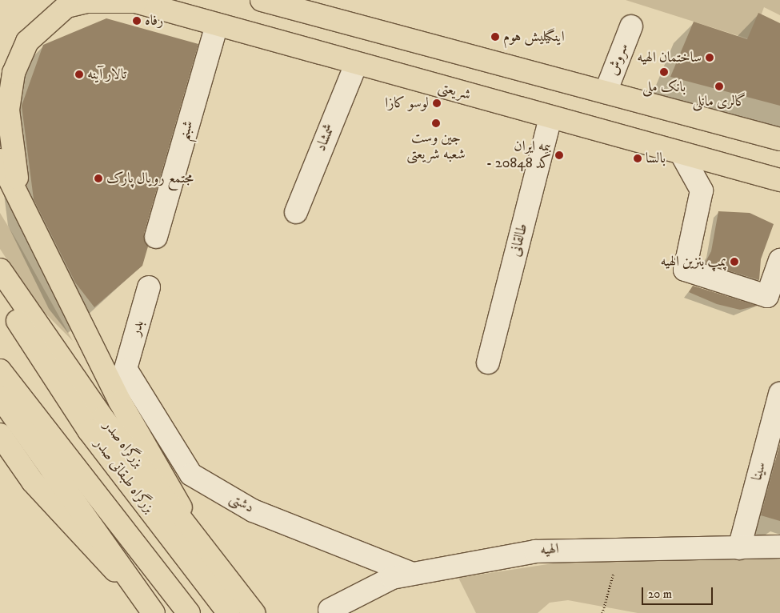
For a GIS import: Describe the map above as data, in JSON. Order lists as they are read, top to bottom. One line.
{"streets":{"main road":["شریعتی","بزرگراه صدر","بزرگراه طبقاتی صدر"],"street":["سروش","شبنم","شمشاد","طالقانی","بدر","سینا","دشتی","الهیه"]},"crossings":[["شریعتی","شبنم"],["شریعتی","شمشاد"],["شریعتی","طالقانی"],["بدر","دشتی"],["سینا","الهیه"],["دشتی","الهیه"]],"places":["رفاه","اینگیلیش هوم","ساختمان الهیه","بانک ملی","تالار آینه","گالری مانلی","لوسو کازا","جین وست شعبه شریعتی","بیمه ایران - کد 20848","بالسا","مجتمع رویال پارک","پمپ بنزین الهیه"],"scale_bar":"20 m"}
